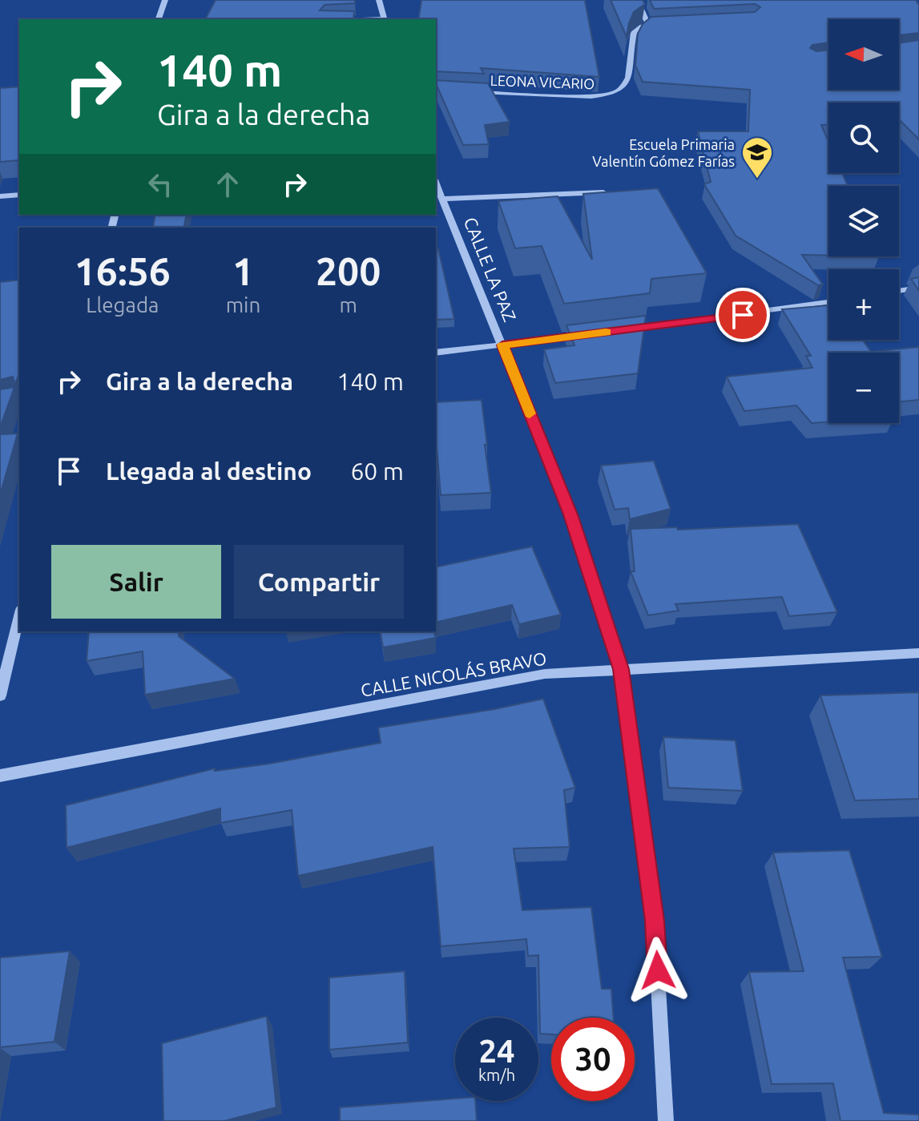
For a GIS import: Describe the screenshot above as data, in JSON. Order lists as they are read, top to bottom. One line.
{"streets":{"street":["LEONA VICARIO","CALLE LA PAZ","CALLE NICOLÁS BRAVO"]},"crossings":[["CALLE LA PAZ","CALLE NICOLÁS BRAVO"]],"places":{"school or university":["Escuela Primaria Valentín Gómez Farías"]},"north":"left","page":{"map_buttons":["+","−"],"turn":["140 m","Gira a la derecha"],"eta":["16:56","Llegada","1","min","200","m"],"list":[{"name":"Gira a la derecha","value":"140 m"},{"name":"Llegada al destino","value":"60 m"}],"buttons":["Salir","Compartir"],"speed":"24 km/h","limit":"30"}}
